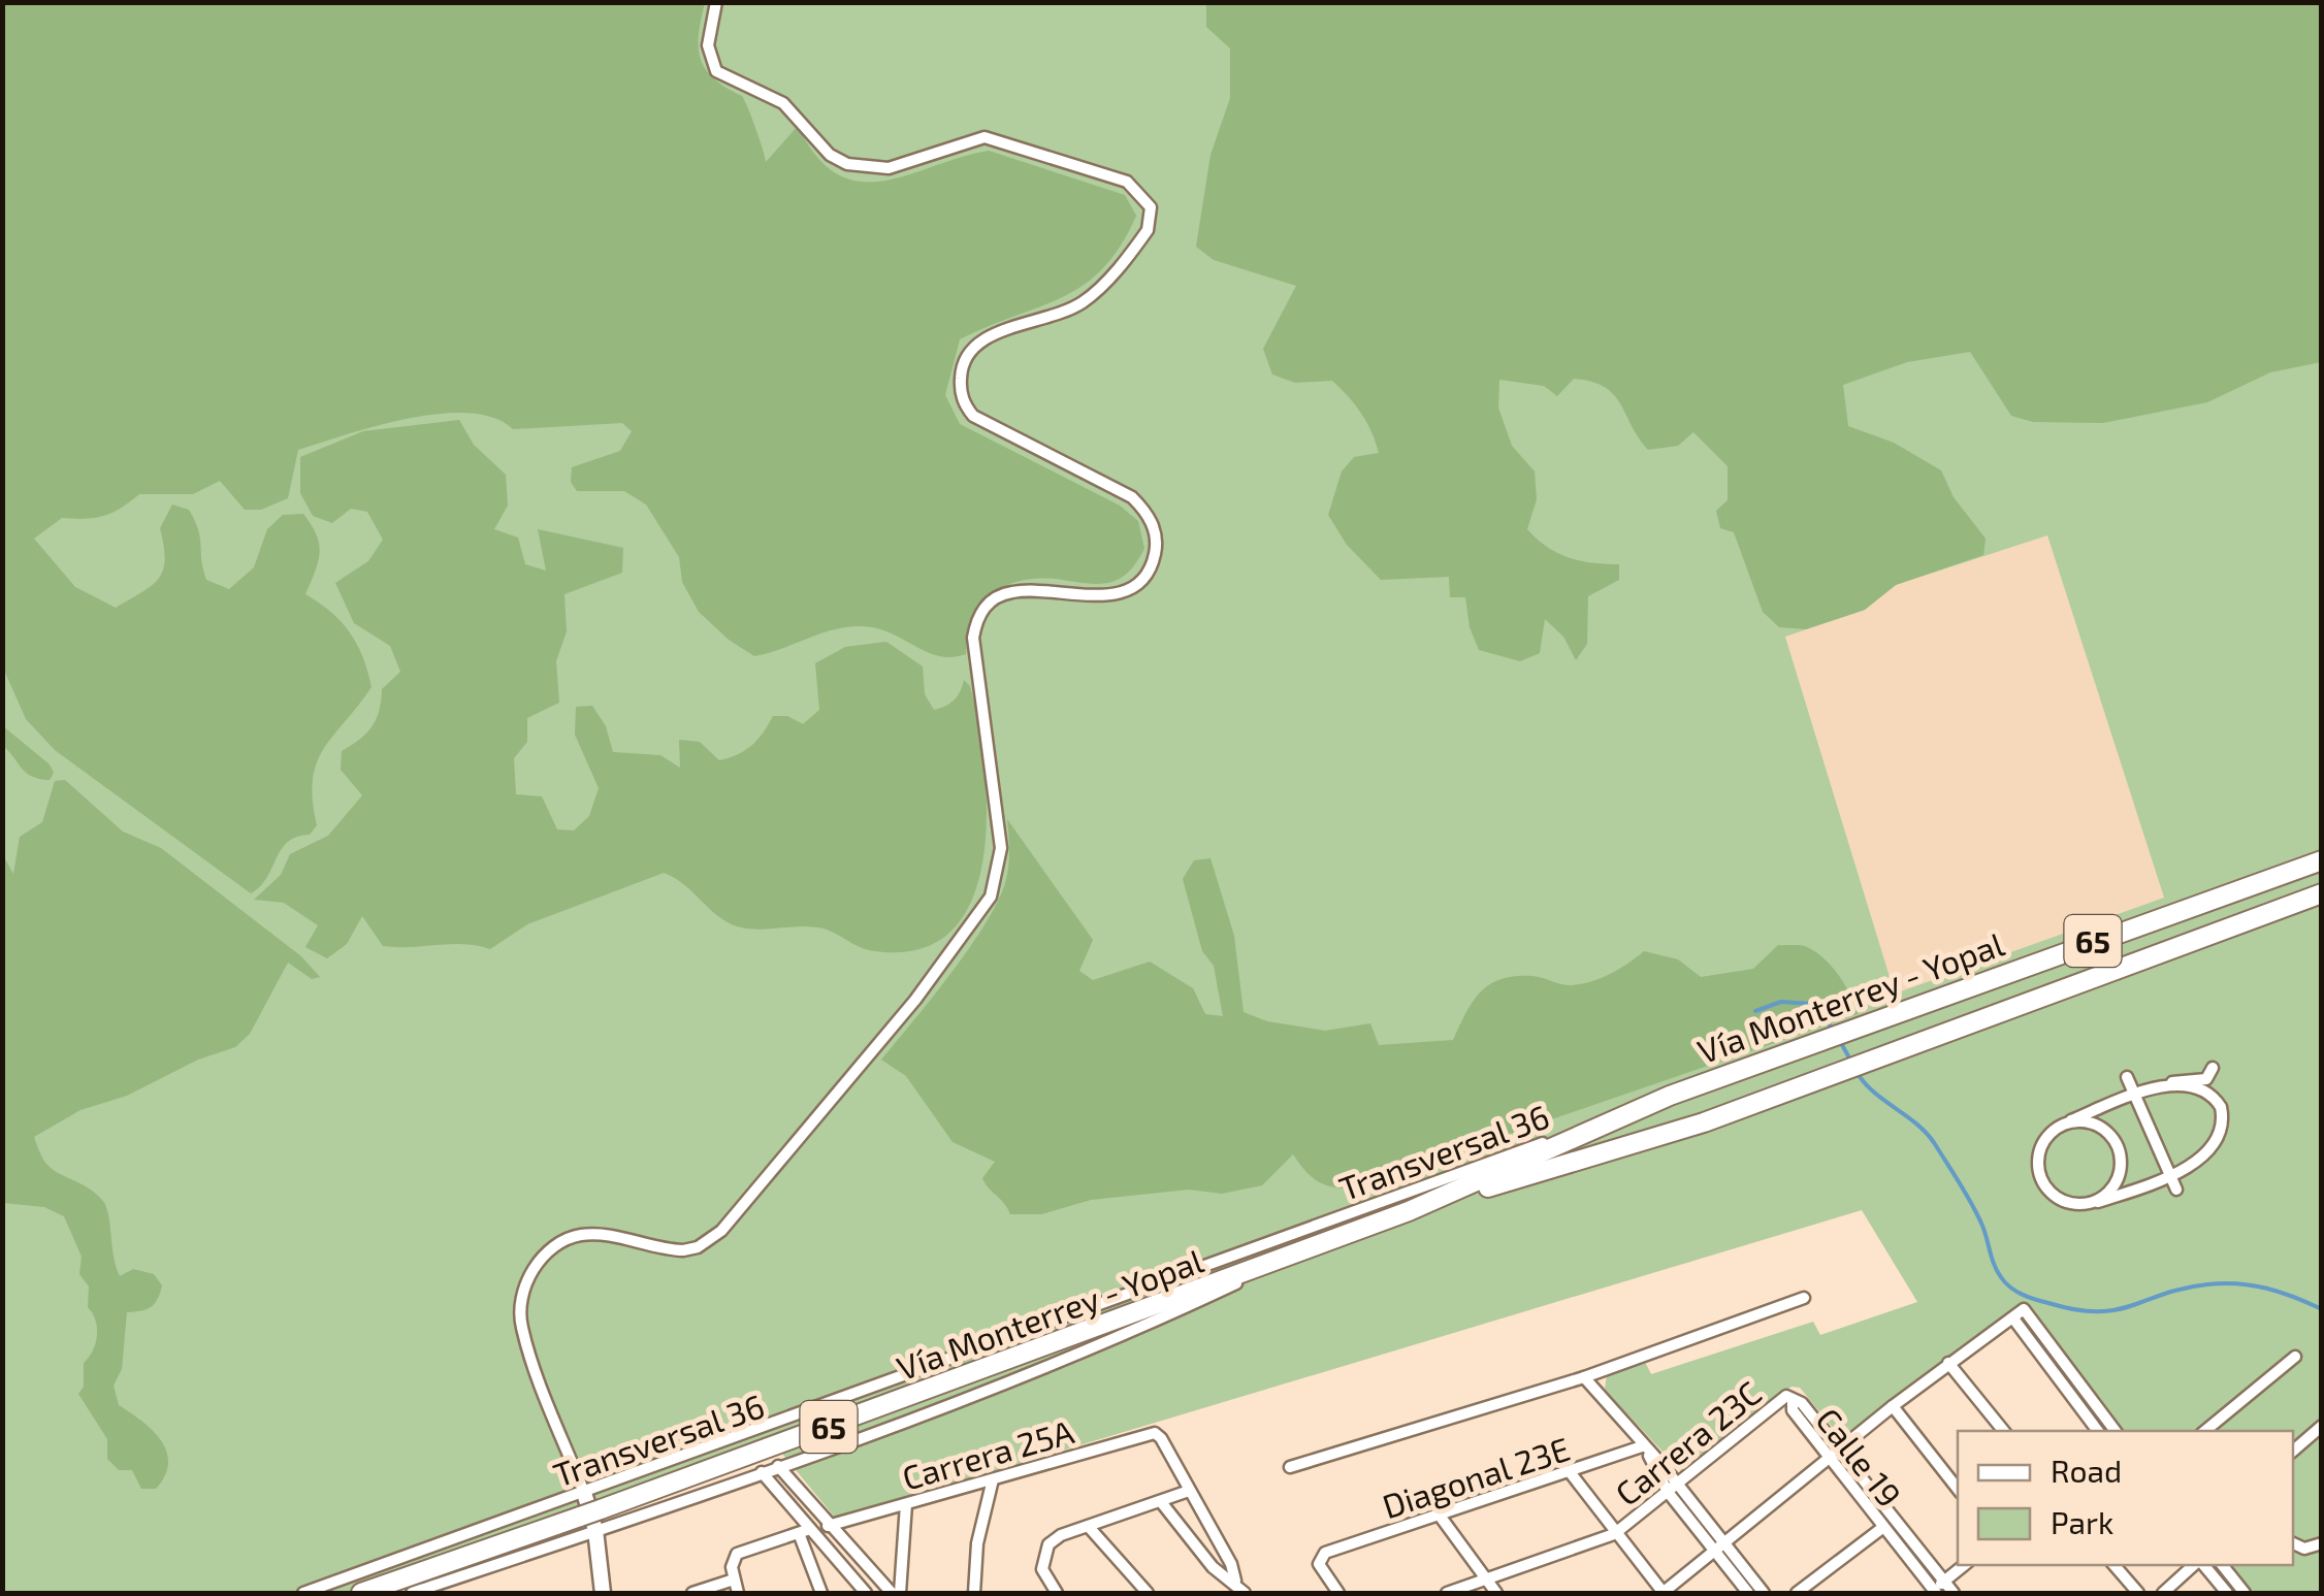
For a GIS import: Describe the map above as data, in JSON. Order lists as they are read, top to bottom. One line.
{"streets":{"highway":["65","Vía Monterrey - Yopal"],"street":["Transversal 36","Carrera 23C","Carrera 25A","Calle 19","Diagonal 23E"]},"crossings":[["Vía Monterrey - Yopal","Transversal 36"],["Carrera 23C","Calle 19"]],"legend":["Road","Park"]}
